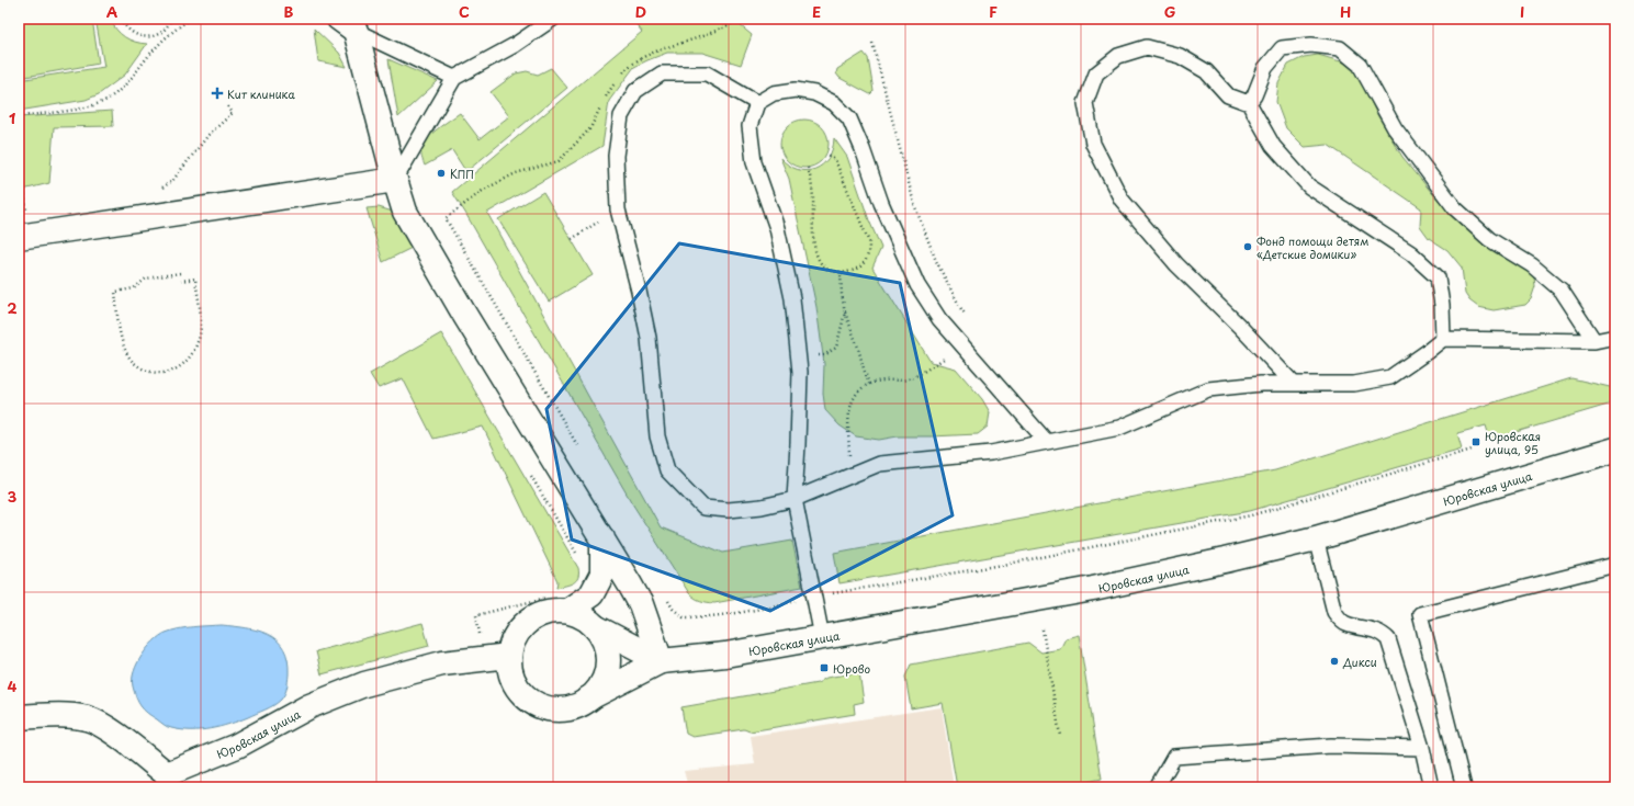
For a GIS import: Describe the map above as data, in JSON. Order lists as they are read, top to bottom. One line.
{"streets":{"street":["Юровская улица"]},"places":{"health":["Кит клиника"],"other":["КПП","Фонд помощи детям «Детские домики»","Дикси"],"transit":["Юровская улица, 95","Юрово"]},"grid":{"columns":["A","B","C","D","E","F","G","H","I"],"rows":["1","2","3","4"]}}
